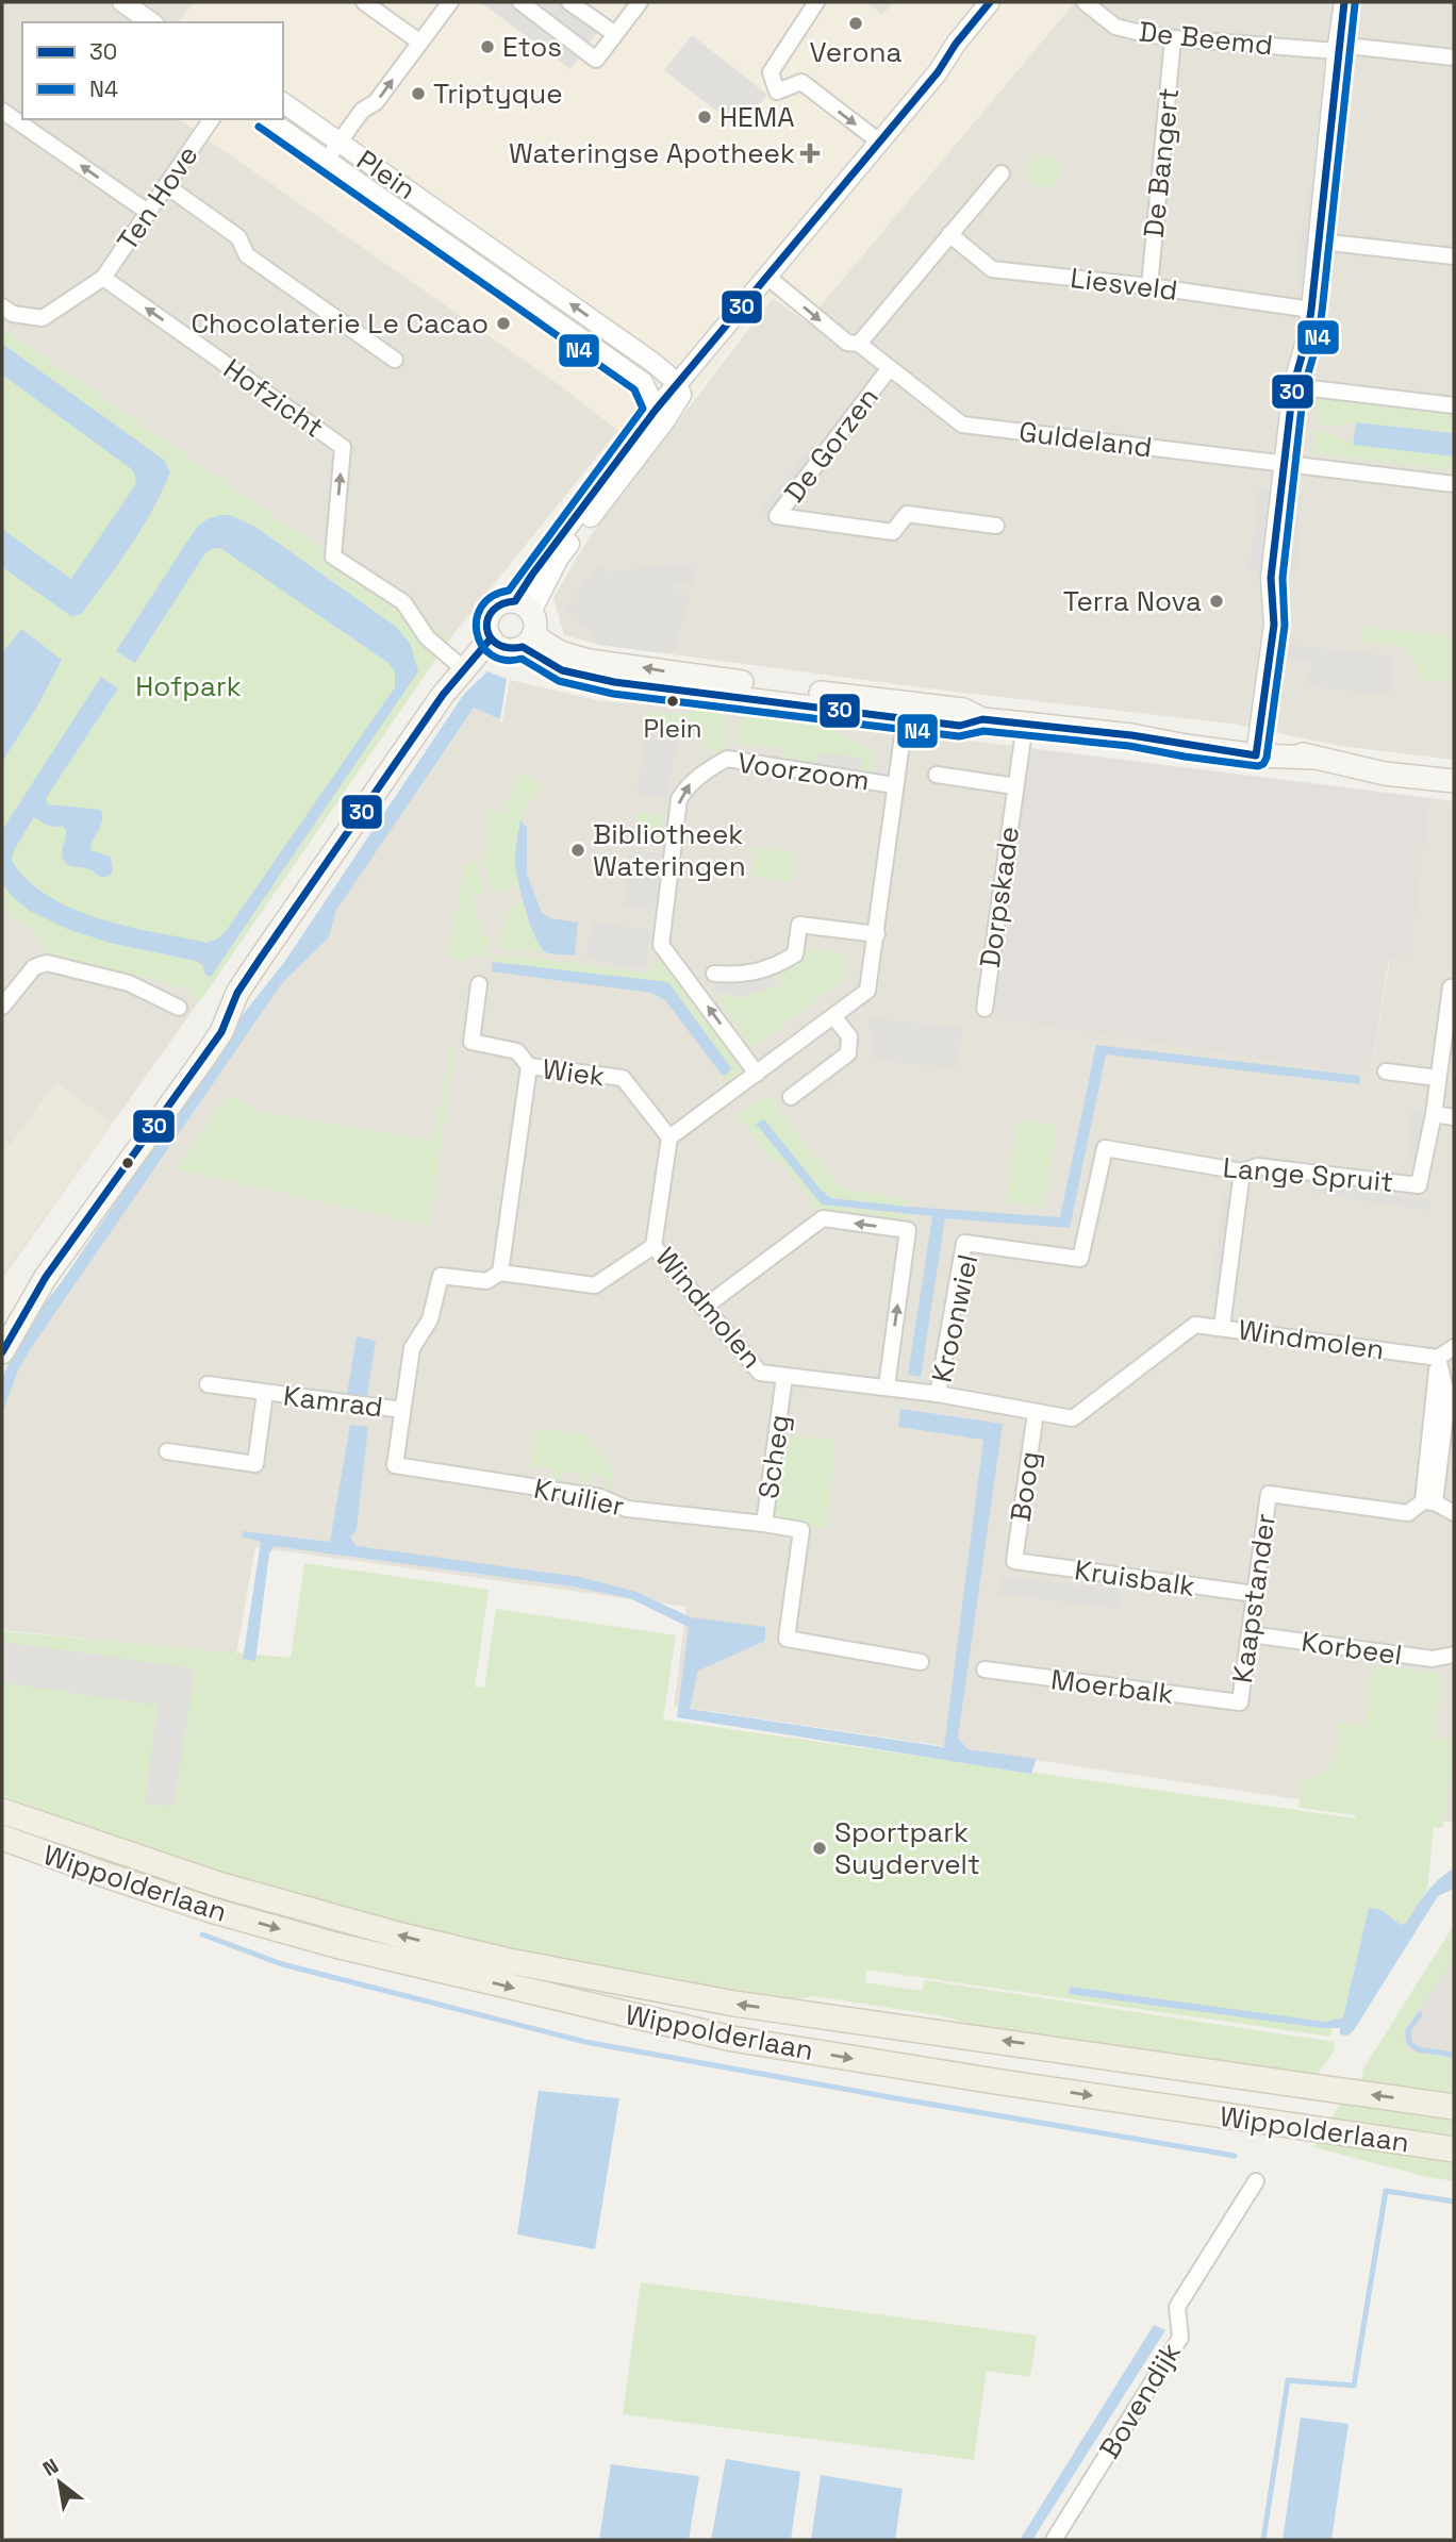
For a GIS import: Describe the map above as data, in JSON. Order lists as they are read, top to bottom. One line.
{"streets":{"main road":["Wippolderlaan"],"street":["De Beemd","De Bangert","Plein","Ten Hove","Liesveld","Hofzicht","Guldeland","De Gorzen","Voorzoom","Dorpskade","Wiek","Lange Spruit","Windmolen","Kroonwiel","Kamrad","Scheg","Boog","Kruilier","Kruisbalk","Kaapstander","Korbeel","Moerbalk","Bovendijk"]},"crossings":[["De Beemd","De Bangert"],["De Bangert","Liesveld"],["Ten Hove","Hofzicht"],["Guldeland","De Gorzen"],["Wiek","Windmolen"],["Lange Spruit","Kroonwiel"],["Windmolen","Kroonwiel"],["Windmolen","Scheg"],["Windmolen","Boog"],["Kamrad","Kruilier"],["Scheg","Kruilier"],["Boog","Kruisbalk"],["Kruisbalk","Kaapstander"],["Kaapstander","Korbeel"],["Kaapstander","Moerbalk"]],"parks":["Hofpark"],"places":{"other":["Verona","Etos","Triptyque","HEMA","Chocolaterie Le Cacao","Terra Nova","Plein","Bibliotheek Wateringen","Sportpark Suydervelt"],"health":["Wateringse Apotheek"]},"lines":["transit line 30","transit line N4"],"legend":["30","N4"],"north":"top left"}
